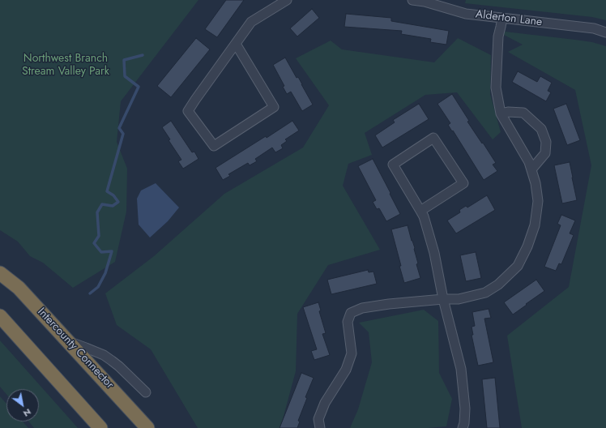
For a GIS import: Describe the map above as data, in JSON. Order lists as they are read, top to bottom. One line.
{"streets":{"highway":["Intercounty Connector"],"street":["Alderton Lane"]},"parks":["Northwest Branch Stream Valley Park"],"north":"bottom right"}
